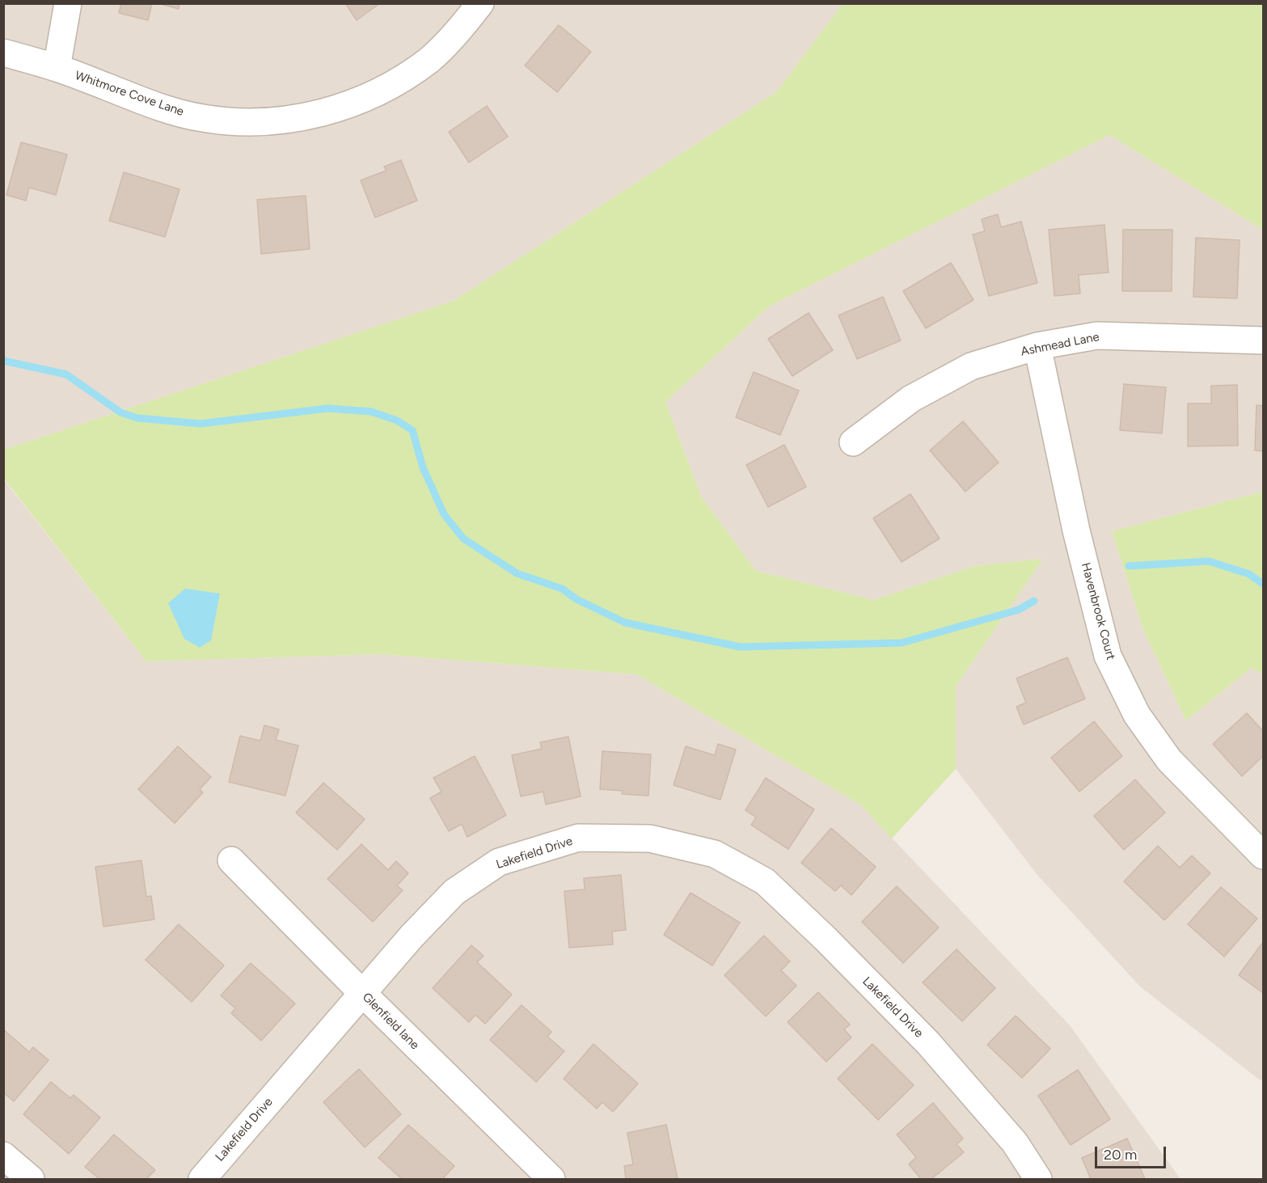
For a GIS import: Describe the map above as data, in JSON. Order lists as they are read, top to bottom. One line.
{"streets":{"street":["Whitmore Cove Lane","Ashmead Lane","Havenbrook Court","Lakefield Drive","Glenfield lane"]},"crossings":[["Ashmead Lane","Havenbrook Court"],["Lakefield Drive","Glenfield lane"]],"scale_bar":"20 m"}
